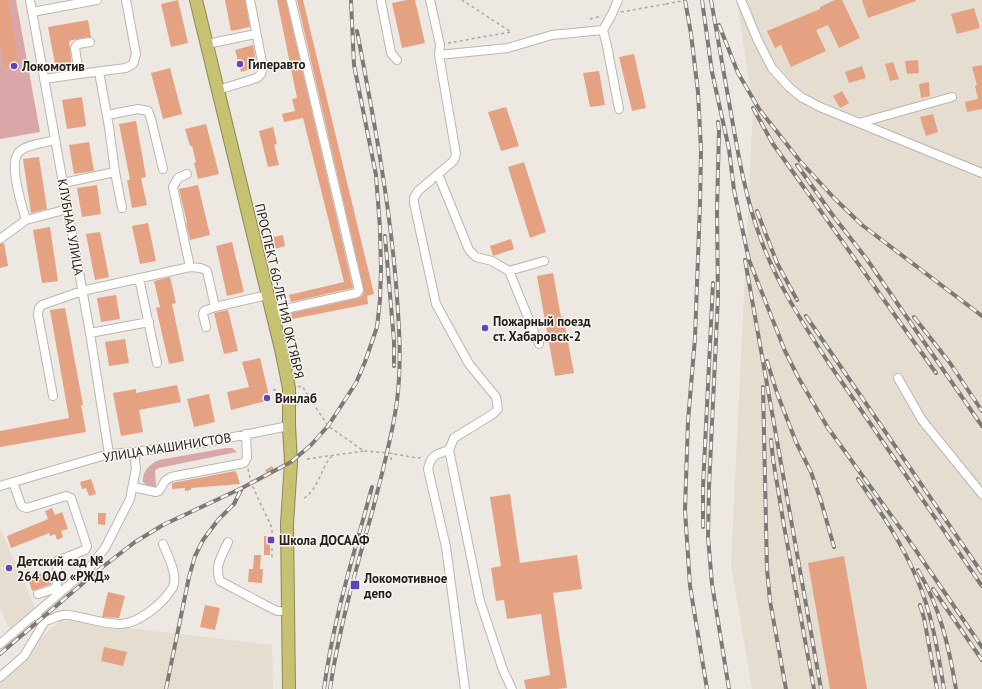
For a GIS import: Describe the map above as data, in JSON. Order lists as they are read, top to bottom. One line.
{"streets":{"highway":["ПРОСПЕКТ 60-ЛЕТИЯ ОКТЯБРЯ"],"street":["КЛУБНАЯ УЛИЦА","УЛИЦА МАШИНИСТОВ"]},"crossings":[["КЛУБНАЯ УЛИЦА","УЛИЦА МАШИНИСТОВ"],["ПРОСПЕКТ 60-ЛЕТИЯ ОКТЯБРЯ","УЛИЦА МАШИНИСТОВ"]],"places":{"other":["Гиперавто","Локомотив","Пожарный поезд ст. Хабаровск-2","Винлаб","Детский сад № 264 ОАО «РЖД»"],"transit":["Школа ДОСААФ","Локомотивное депо"]}}
